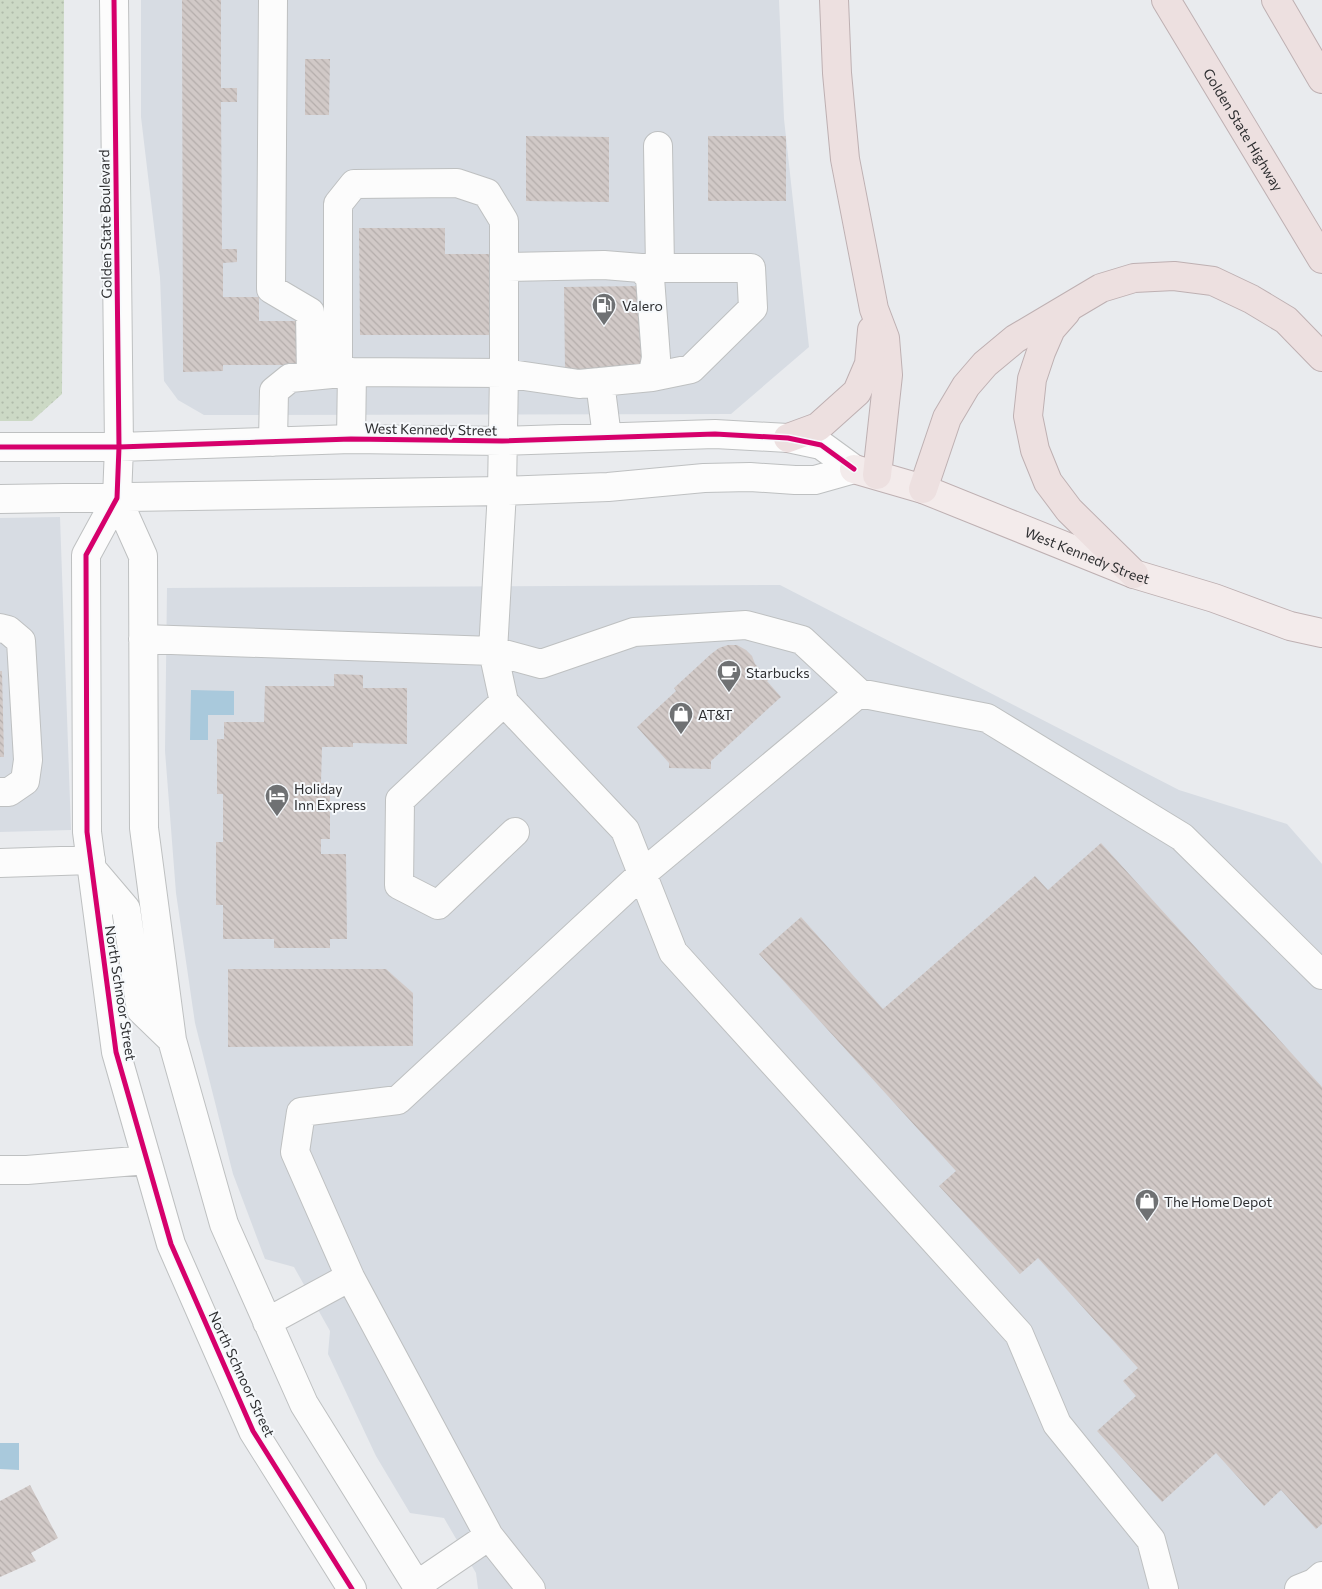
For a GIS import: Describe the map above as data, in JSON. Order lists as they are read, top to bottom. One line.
{"streets":{"highway":["Golden State Highway"],"main road":["West Kennedy Street"],"street":["Golden State Boulevard","North Schnoor Street"]},"crossings":[["Golden State Boulevard","West Kennedy Street"],["Golden State Boulevard","North Schnoor Street"],["West Kennedy Street","North Schnoor Street"]],"places":{"fuel station":["Valero"],"cafe":["Starbucks"],"shop":["AT&T","The Home Depot"],"hotel":["Holiday Inn Express"]}}
